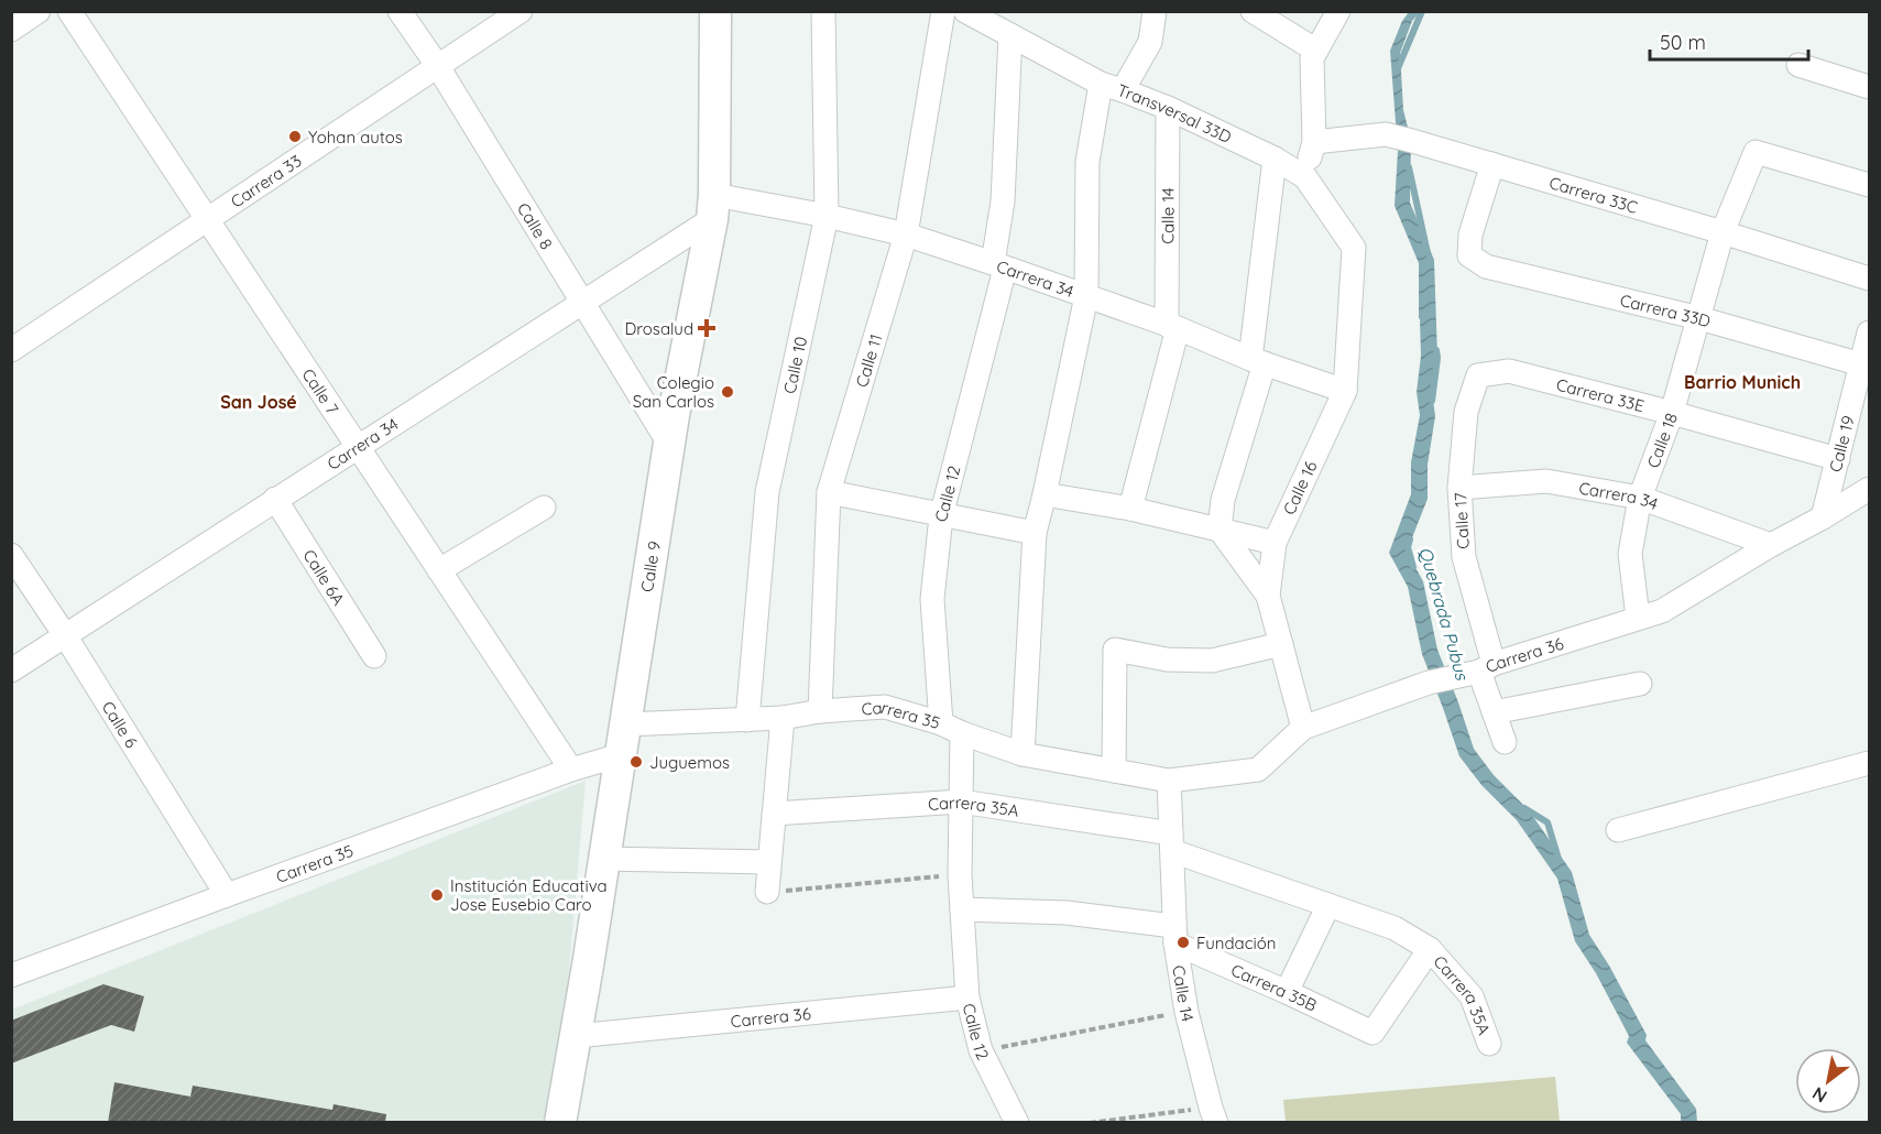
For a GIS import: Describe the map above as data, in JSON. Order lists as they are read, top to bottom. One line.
{"streets":{"street":["Transversal 33D","Carrera 33","Carrera 33C","Calle 14","Calle 8","Carrera 34","Carrera 33D","Calle 11","Calle 10","Calle 7","Carrera 33E","Calle 18","Calle 19","Calle 16","Calle 12","Calle 17","Calle 9","Calle 6A","Carrera 36","Carrera 35","Calle 6","Carrera 35A","Carrera 35B"]},"crossings":[["Transversal 33D","Calle 14"],["Transversal 33D","Calle 16"],["Transversal 33D","Calle 12"],["Carrera 33","Calle 8"],["Carrera 33","Calle 7"],["Carrera 33C","Carrera 33D"],["Carrera 33C","Calle 18"],["Calle 14","Carrera 34"],["Calle 14","Carrera 36"],["Calle 14","Carrera 35"],["Calle 14","Carrera 35A"],["Calle 14","Carrera 35B"],["Calle 8","Carrera 34"],["Calle 8","Calle 9"],["Carrera 34","Calle 11"],["Carrera 34","Calle 10"],["Carrera 34","Calle 7"],["Carrera 34","Calle 18"],["Carrera 34","Calle 16"],["Carrera 34","Calle 12"],["Carrera 34","Calle 17"],["Carrera 34","Calle 9"],["Carrera 34","Calle 6A"],["Carrera 34","Carrera 36"],["Carrera 34","Calle 6"],["Carrera 33D","Calle 18"],["Carrera 33D","Calle 19"],["Calle 11","Carrera 35"],["Calle 10","Carrera 35"],["Calle 7","Carrera 35"],["Carrera 33E","Calle 18"],["Carrera 33E","Calle 19"],["Carrera 33E","Calle 17"],["Calle 18","Carrera 36"],["Calle 19","Carrera 36"],["Calle 16","Carrera 36"],["Calle 12","Carrera 36"],["Calle 12","Carrera 35"],["Calle 12","Carrera 35A"],["Calle 12","Carrera 35B"],["Calle 17","Carrera 36"],["Calle 9","Carrera 36"],["Calle 9","Carrera 35"],["Carrera 36","Carrera 35"],["Carrera 35","Calle 6"],["Carrera 35A","Carrera 35B"]],"districts":["Barrio Munich","San José"],"water":["Quebrada Pubus"],"places":{"other":["Yohan autos","Colegio San Carlos","Juguemos","Institución Educativa Jose Eusebio Caro","Fundación"],"health":["Drosalud"]},"scale_bar":"50 m","north":"bottom left"}
